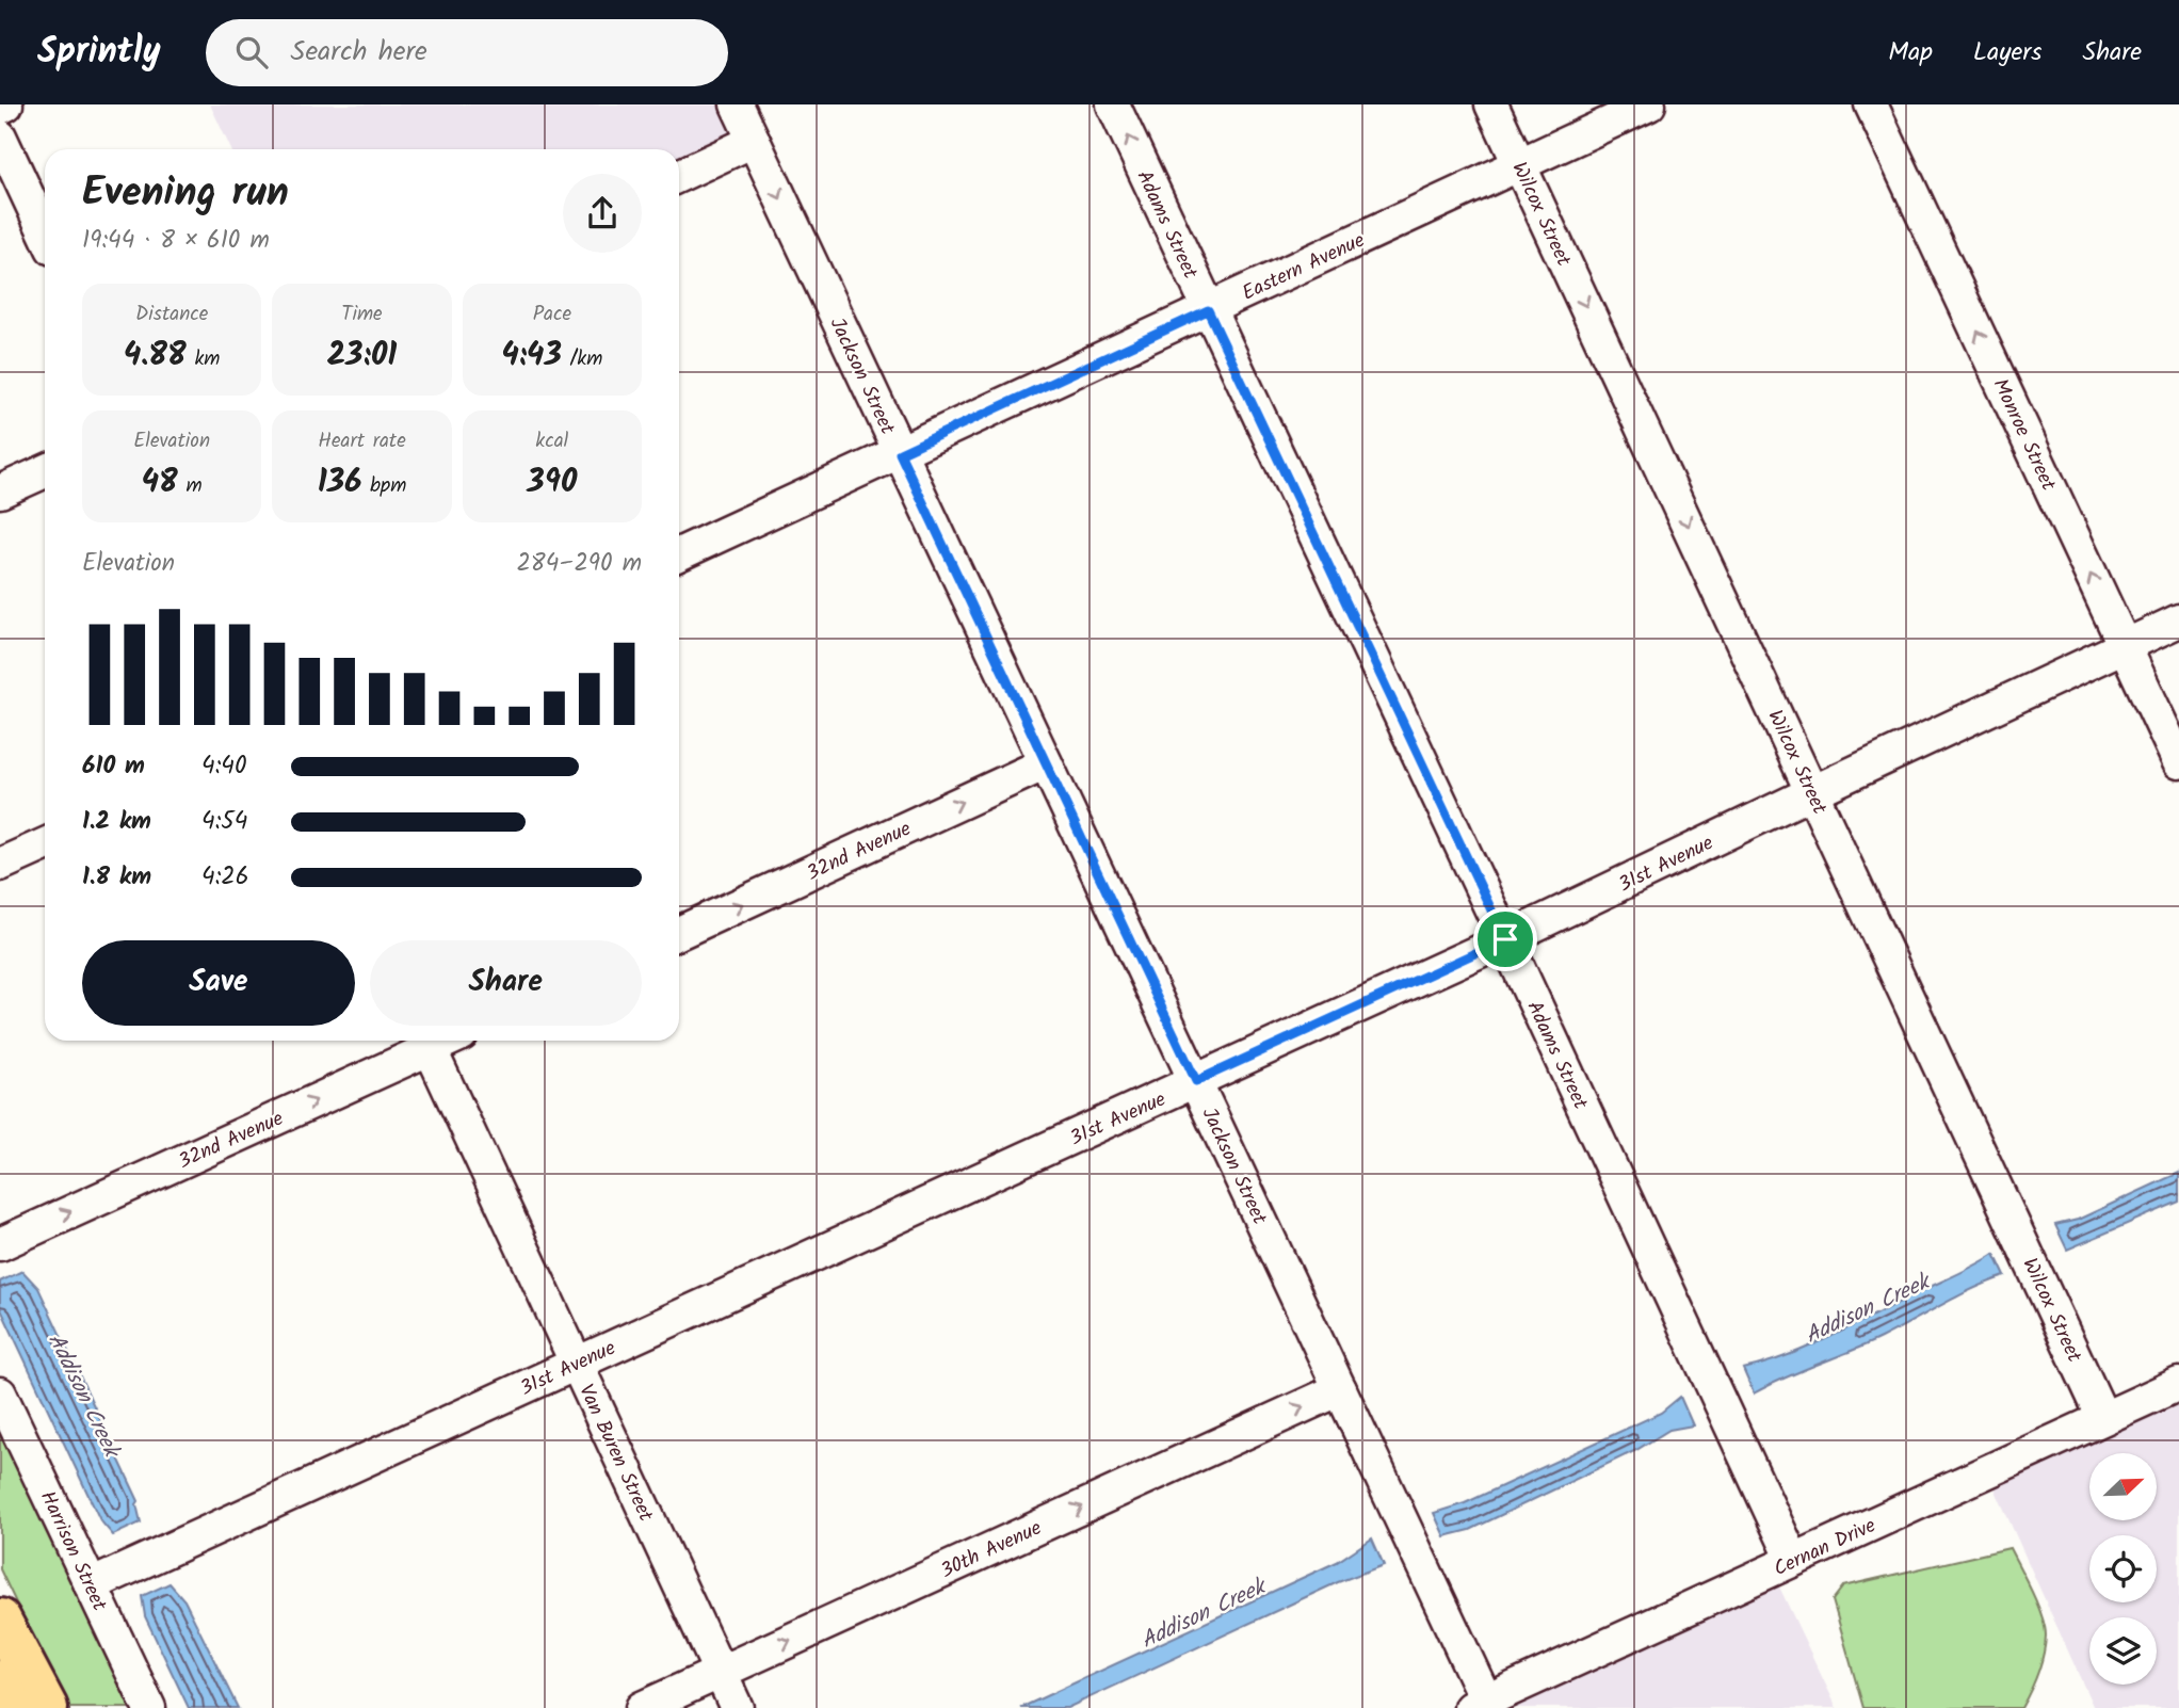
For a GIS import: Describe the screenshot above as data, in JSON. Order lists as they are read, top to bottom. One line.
{"streets":{"street":["Wilcox Street","Adams Street","Eastern Avenue","Jackson Street","Monroe Street","32nd Avenue","31st Avenue","Van Buren Street","Cernan Drive","30th Avenue","Harrison Street"]},"crossings":[["Wilcox Street","Eastern Avenue"],["Wilcox Street","31st Avenue"],["Wilcox Street","Cernan Drive"],["Adams Street","Eastern Avenue"],["Adams Street","31st Avenue"],["Adams Street","Cernan Drive"],["Eastern Avenue","Jackson Street"],["Jackson Street","32nd Avenue"],["Jackson Street","31st Avenue"],["Jackson Street","Cernan Drive"],["Jackson Street","30th Avenue"],["Monroe Street","31st Avenue"],["32nd Avenue","Van Buren Street"],["31st Avenue","Van Buren Street"],["31st Avenue","Harrison Street"],["Van Buren Street","30th Avenue"]],"one_way":["Wilcox Street","Monroe Street","32nd Avenue","30th Avenue"],"water":["Addison Creek"],"north":"top right","page":{"header":"Sprintly","search":"Search here","nav":["Map","Layers","Share"],"heading":["Evening run","19:44 · 8 × 610 m"],"stats":[["Distance","4.88 km"],["Time","23:01"],["Pace","4:43 /km"],["Elevation","48 m"],["Heart rate","136 bpm"],["kcal","390"]],"chart":["Elevation","284–290 m"],"list":[{"name":"610 m","note":"4:40"},{"name":"1.2 km","note":"4:54"},{"name":"1.8 km","note":"4:26"}],"buttons":["Save","Share"]}}
